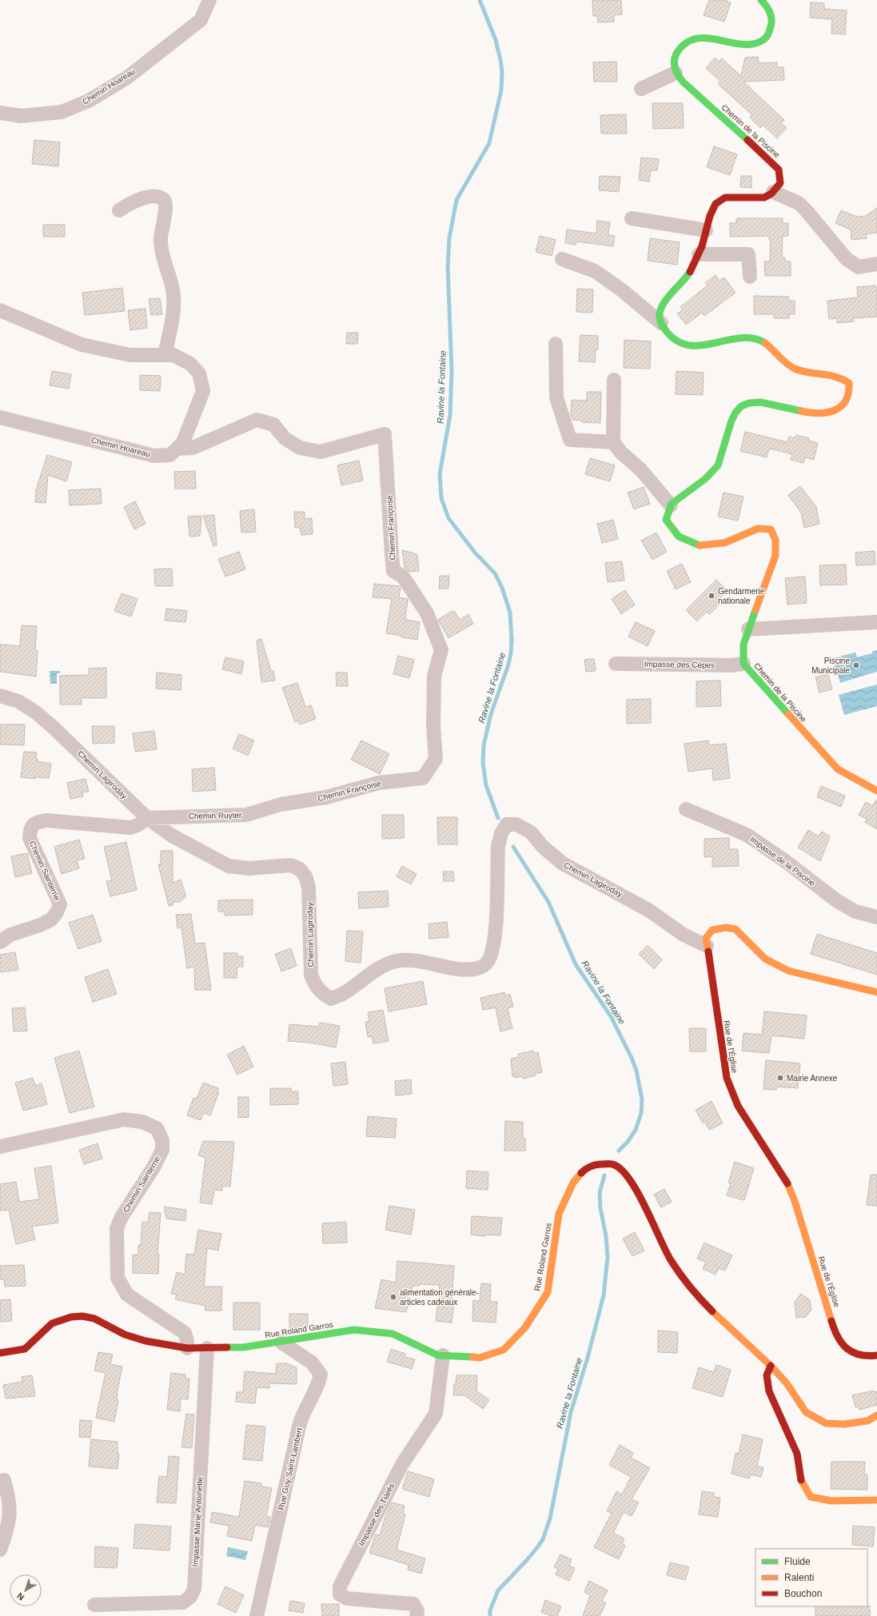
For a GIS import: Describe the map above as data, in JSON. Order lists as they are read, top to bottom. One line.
{"streets":{"street":["Chemin Hoareau","Chemin de la Piscine","Chemin Françoise","Impasse des Cèpes","Chemin Lagiroday","Chemin Ruyter","Impasse de la Piscine","Chemin Sainterne","Rue de l'Église","Rue Roland Garros","Rue Guy Saint-Lambert","Impasse des Tiarés","Impasse Marie Antoinette"]},"crossings":[["Chemin Hoareau","Chemin Françoise"],["Chemin de la Piscine","Impasse des Cèpes"],["Chemin Françoise","Chemin Ruyter"],["Chemin Lagiroday","Chemin Ruyter"],["Chemin Lagiroday","Chemin Sainterne"],["Chemin Lagiroday","Rue de l'Église"],["Chemin Ruyter","Chemin Sainterne"],["Chemin Sainterne","Rue Roland Garros"],["Rue Roland Garros","Rue Guy Saint-Lambert"],["Rue Roland Garros","Impasse des Tiarés"],["Rue Roland Garros","Impasse Marie Antoinette"]],"water":["Ravine la Fontaine"],"places":["Gendarmerie nationale","Piscine Municipale","Mairie Annexe","alimentation générale- articles cadeaux"],"legend":["Fluide","Ralenti","Bouchon"],"north":"bottom left"}
